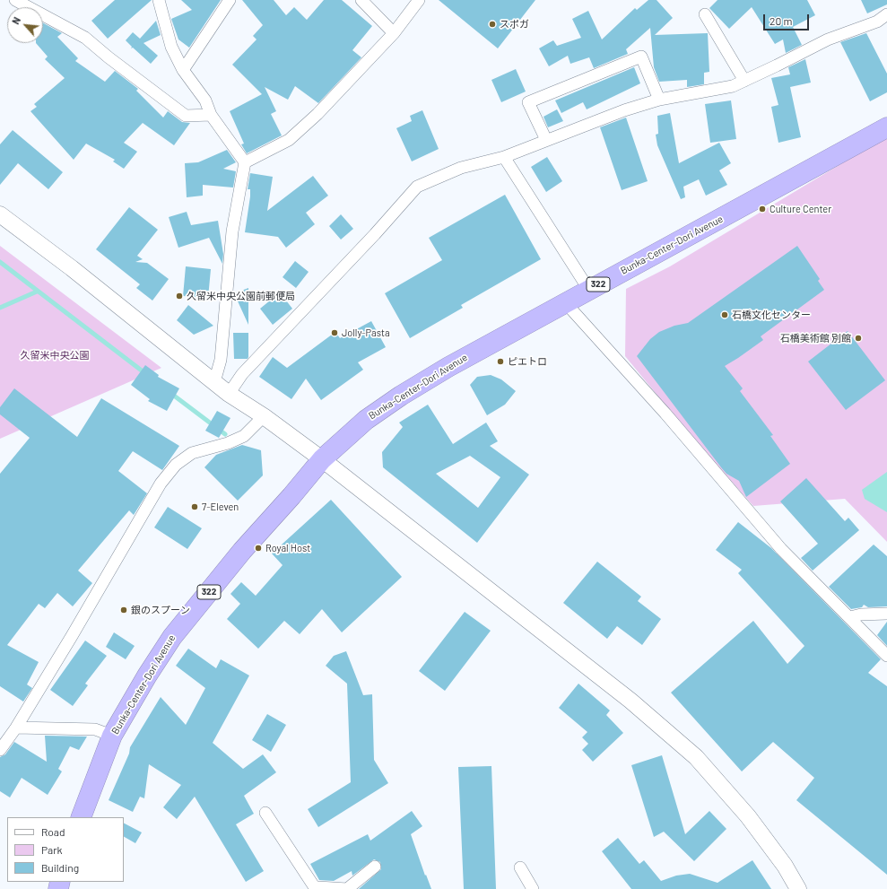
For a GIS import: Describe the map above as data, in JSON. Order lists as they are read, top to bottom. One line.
{"streets":{"highway":["Bunka-Center-Dori Avenue","322"]},"parks":["久留米中央公園"],"places":["スポガ","Culture Center","久留米中央公園前郵便局","石橋文化センター","Jolly-Pasta","石橋美術館 別館","ピエトロ","7-Eleven","Royal Host","銀のスプーン"],"legend":["Road","Park","Building"],"scale_bar":"20 m","north":"top left"}
